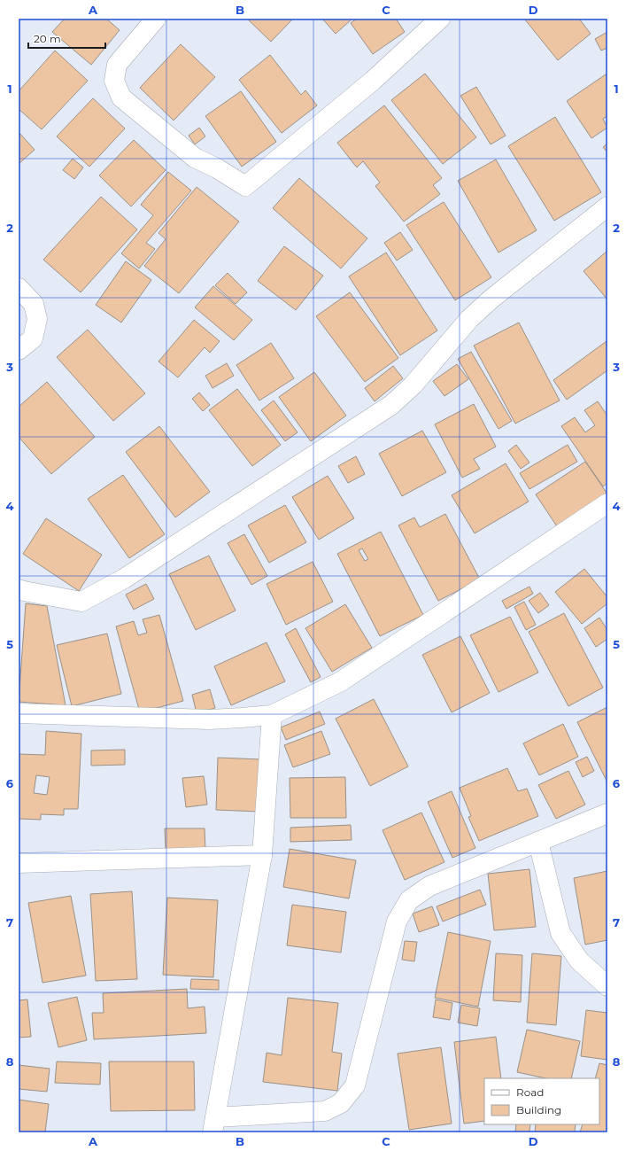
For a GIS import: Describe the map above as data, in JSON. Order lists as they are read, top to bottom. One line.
{"legend":["Road","Building"],"scale_bar":"20 m","grid":{"columns":["A","B","C","D"],"rows":["1","2","3","4","5","6","7","8"]}}
